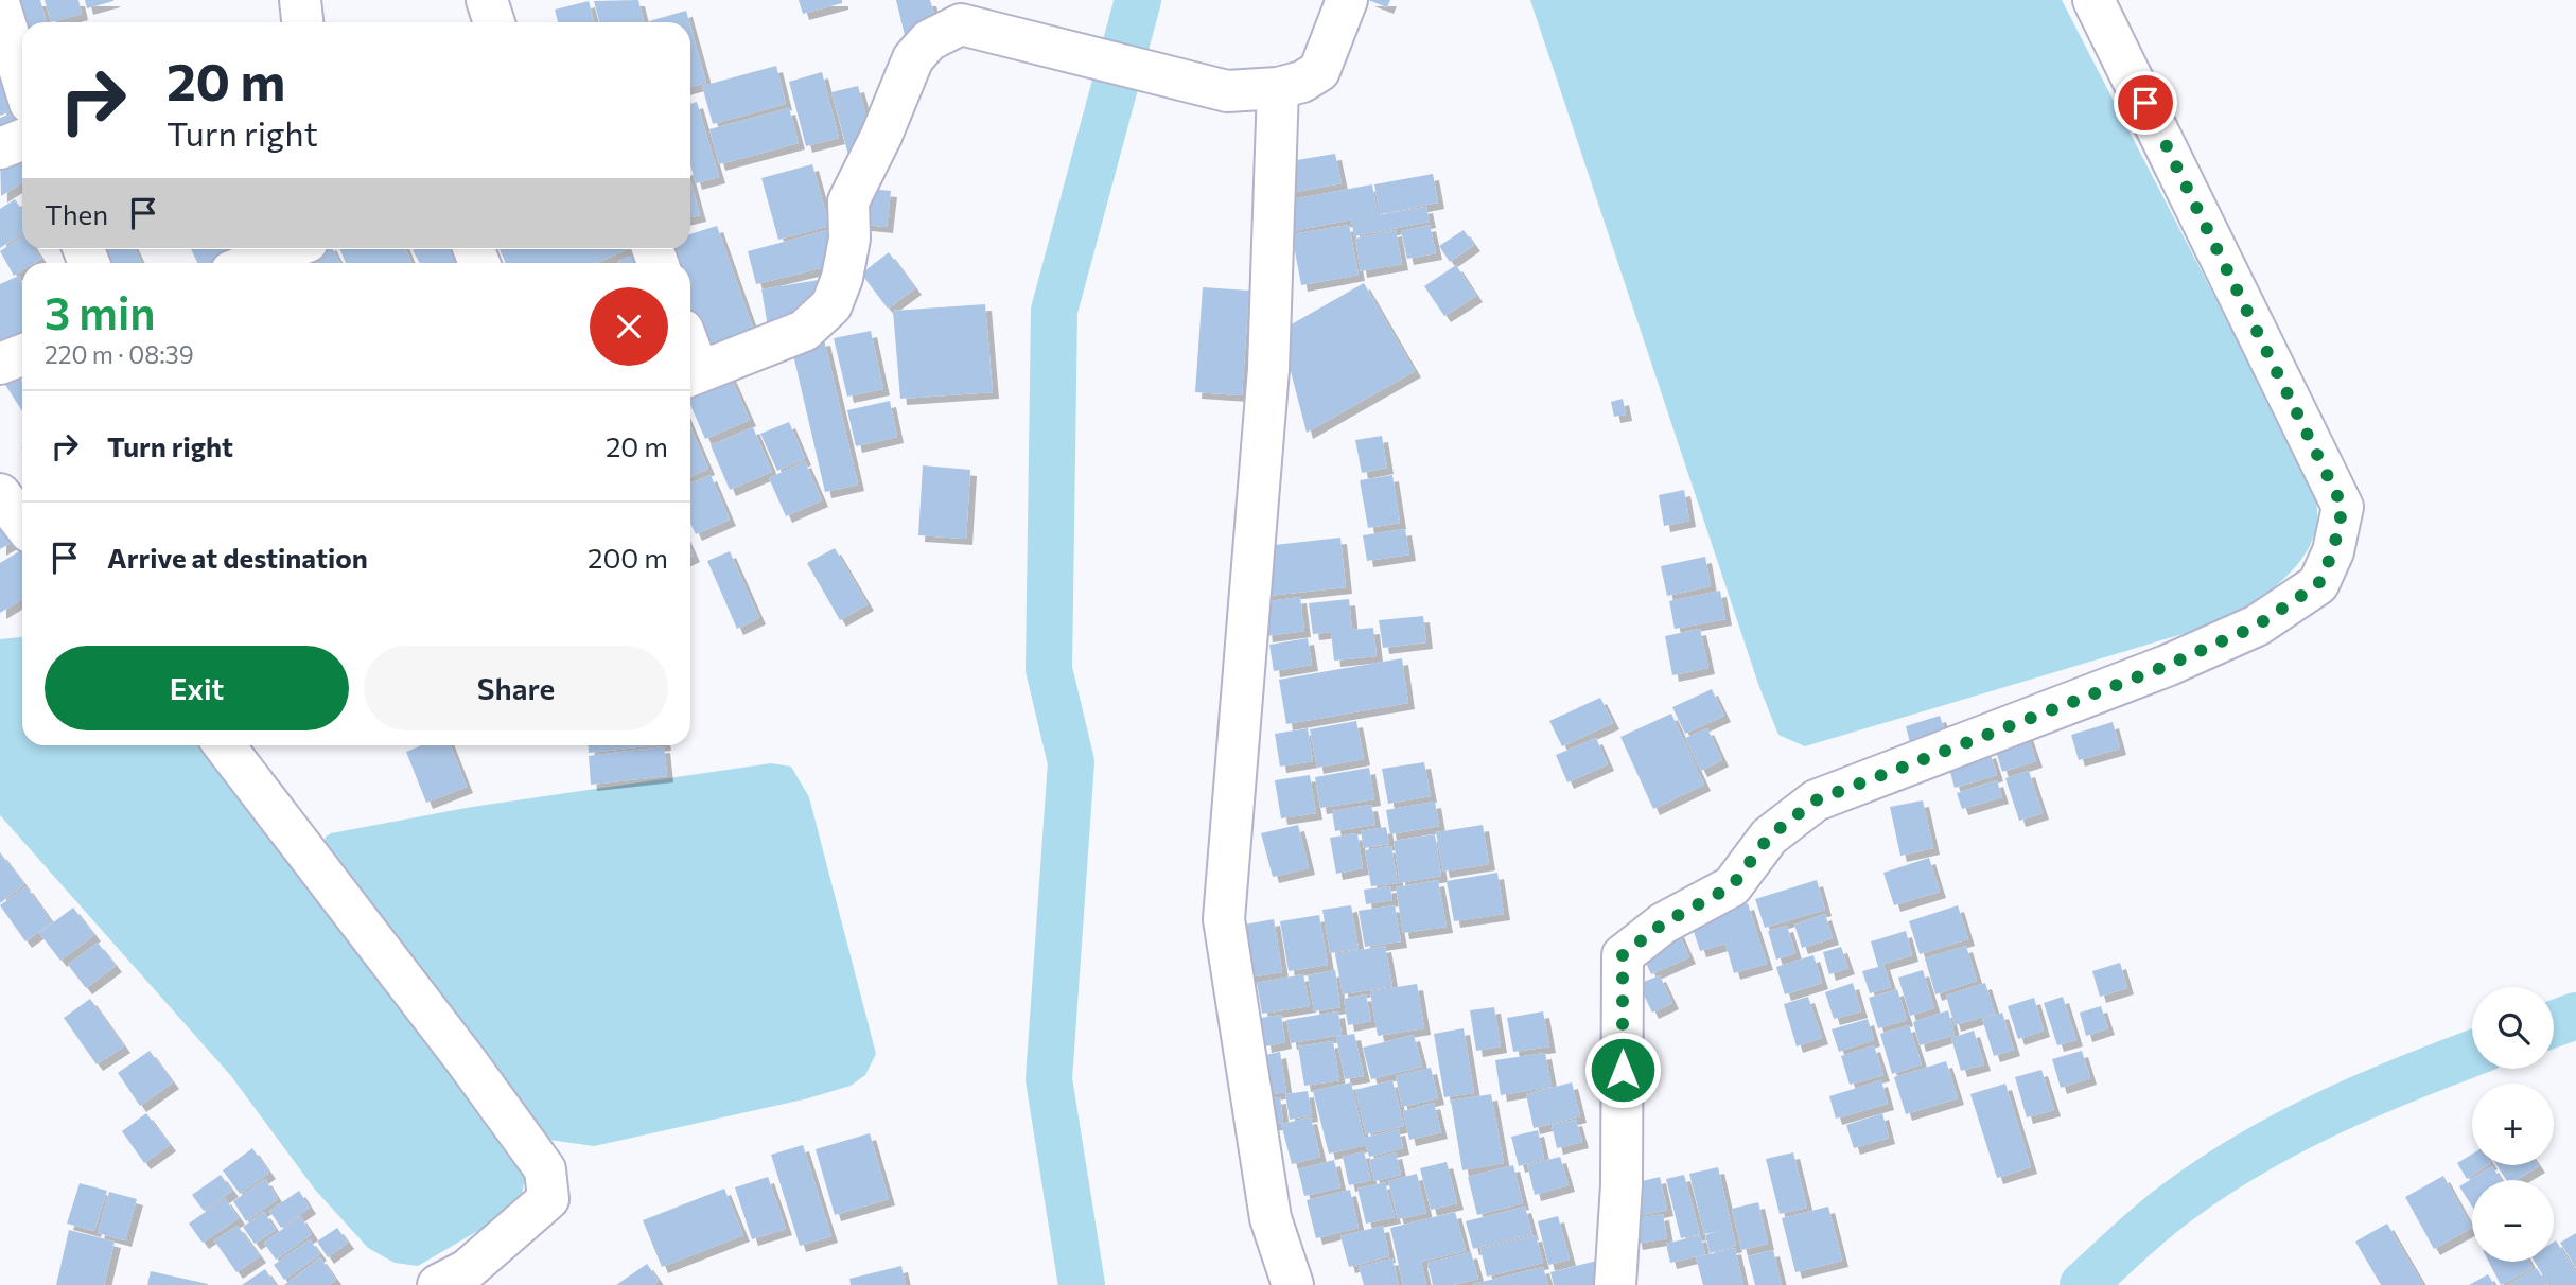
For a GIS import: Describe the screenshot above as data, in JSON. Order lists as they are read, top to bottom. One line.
{"page":{"turn":["20 m","Turn right"],"then":"Then","heading":["3 min","220 m · 08:39"],"list":[{"name":"Turn right","value":"20 m"},{"name":"Arrive at destination","value":"200 m"}],"buttons":["Exit","Share"],"map_buttons":["+","−"]}}
